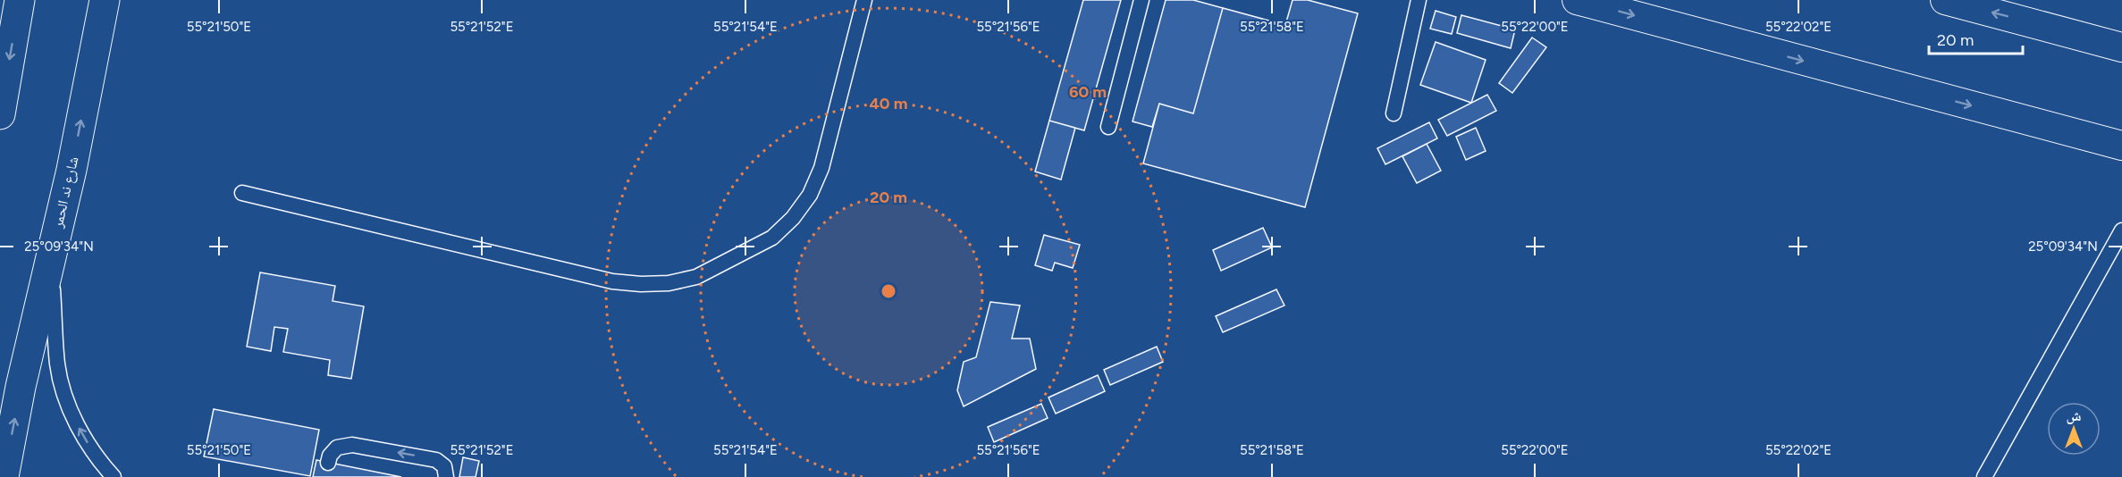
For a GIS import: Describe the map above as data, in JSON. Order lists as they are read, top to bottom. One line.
{"streets":{"main road":["شارع ند الحمر"]},"one_way":["شارع ند الحمر"],"scale_bar":"20 m","north":"top","coordinates":["55°21'50\"E","55°21'52\"E","55°21'54\"E","55°21'56\"E","55°21'58\"E","55°22'00\"E","55°22'02\"E","25°09'34\"N"],"rings":["60 m","40 m","20 m"]}
